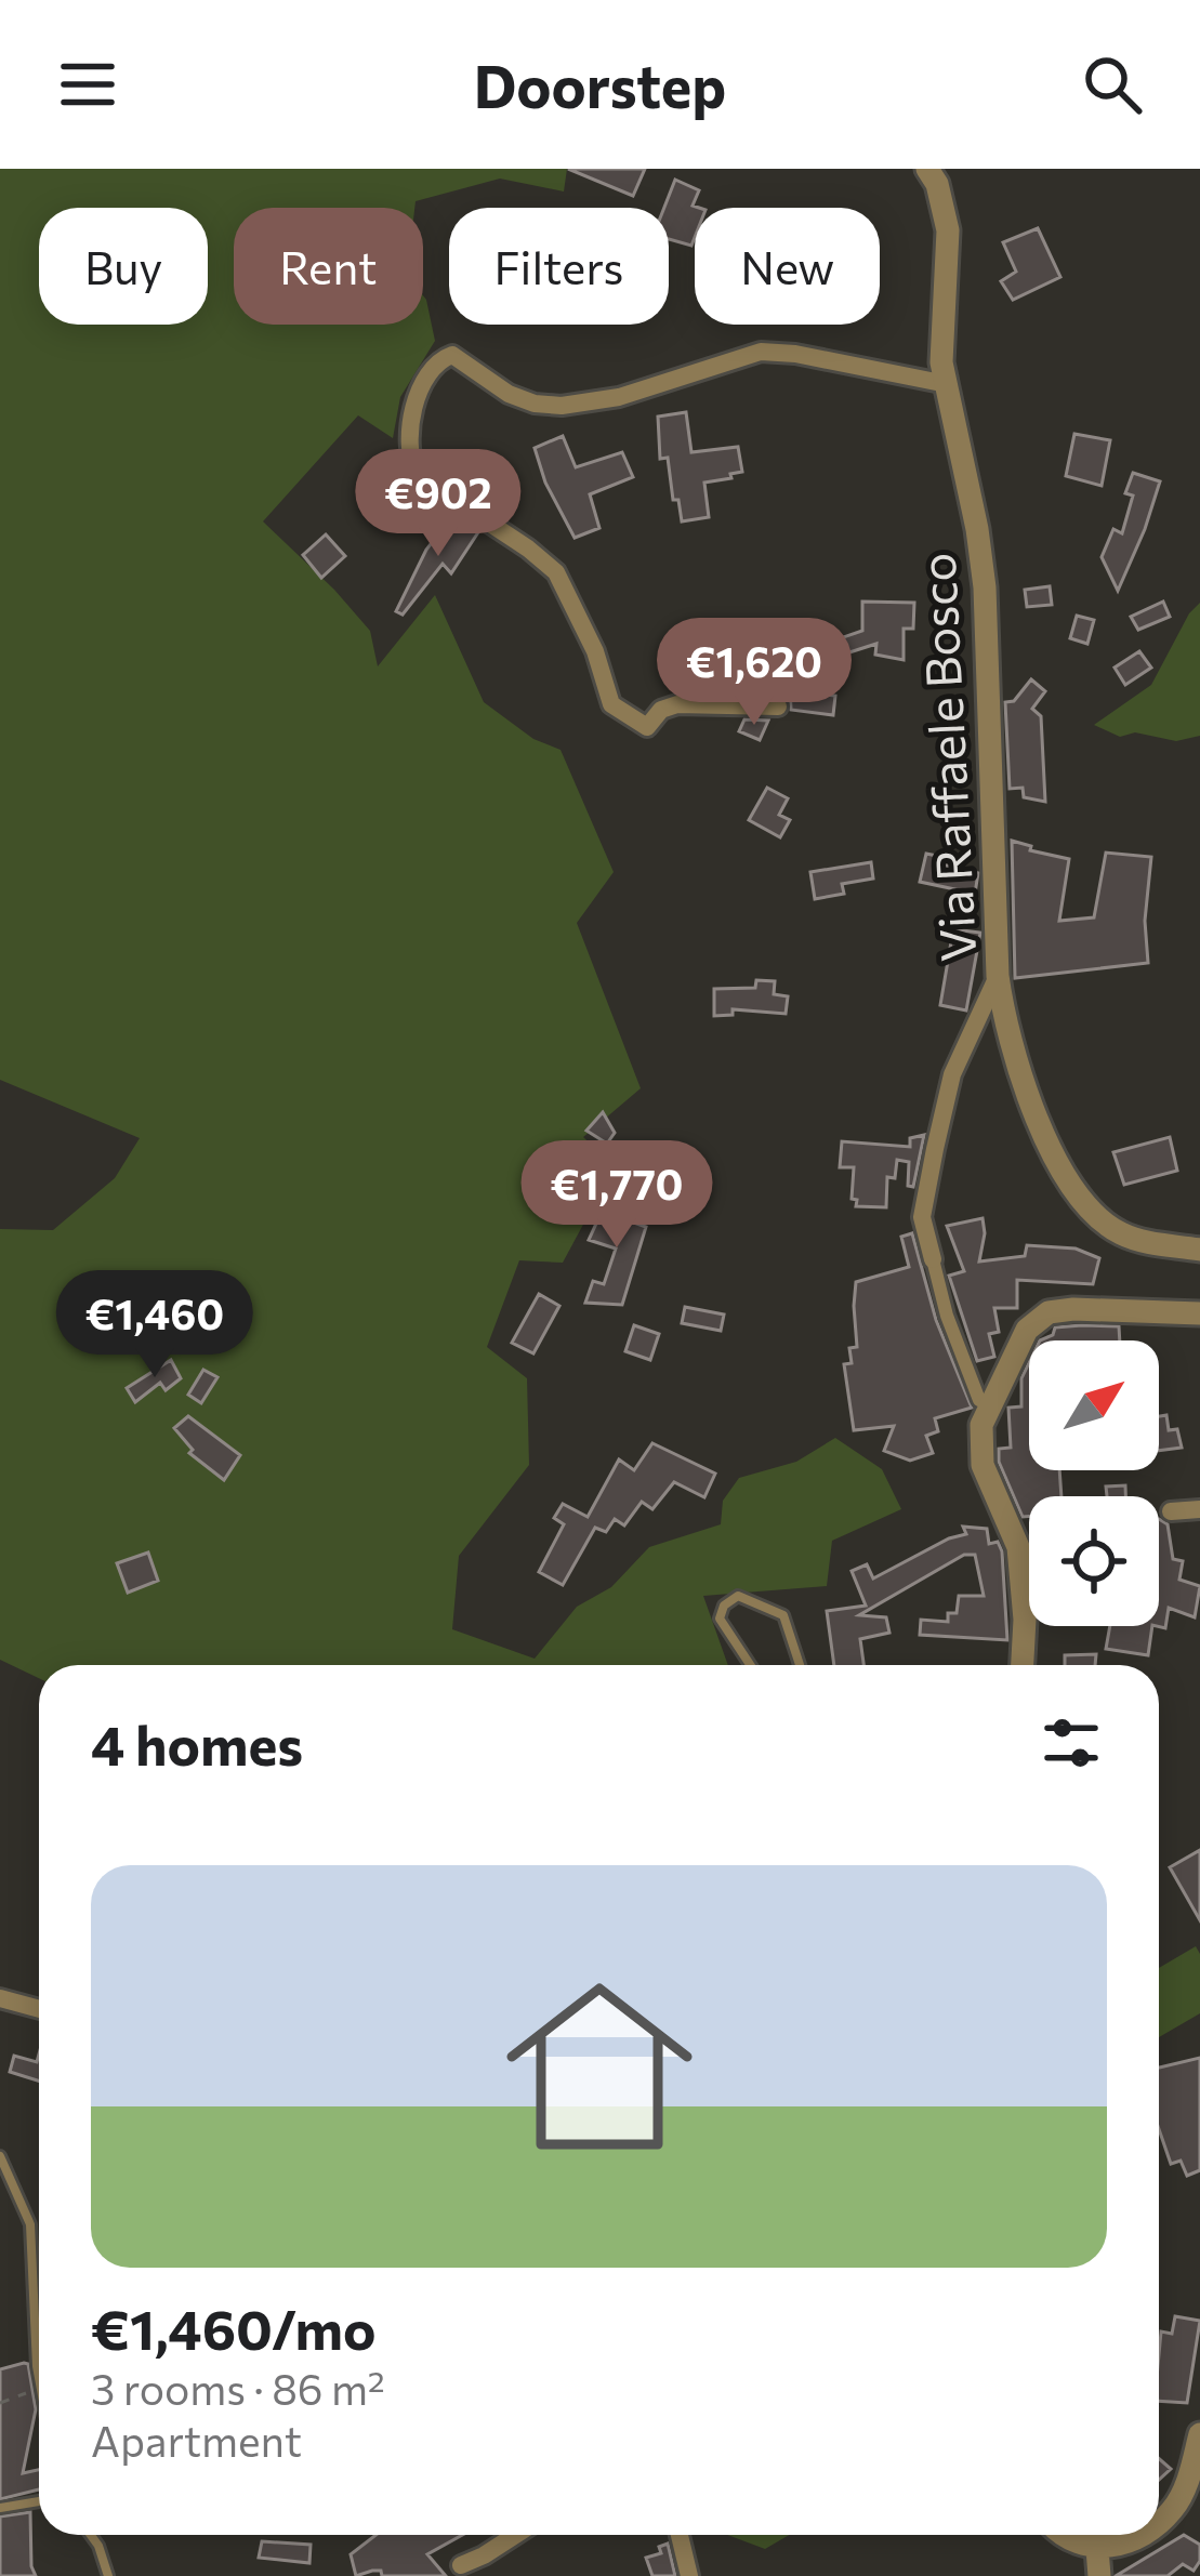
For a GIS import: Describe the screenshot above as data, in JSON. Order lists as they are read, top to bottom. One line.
{"streets":{"street":["Via Raffaele Bosco"]},"north":"top right","page":{"header":"Doorstep","chip":["Buy","Rent","Filters","New"],"price":["€902","€1,620","€1,770","€1,460"],"heading":"4 homes","list":[{"name":"€1,460/mo","note":"3 rooms · 86 m² · Apartment"}]}}
